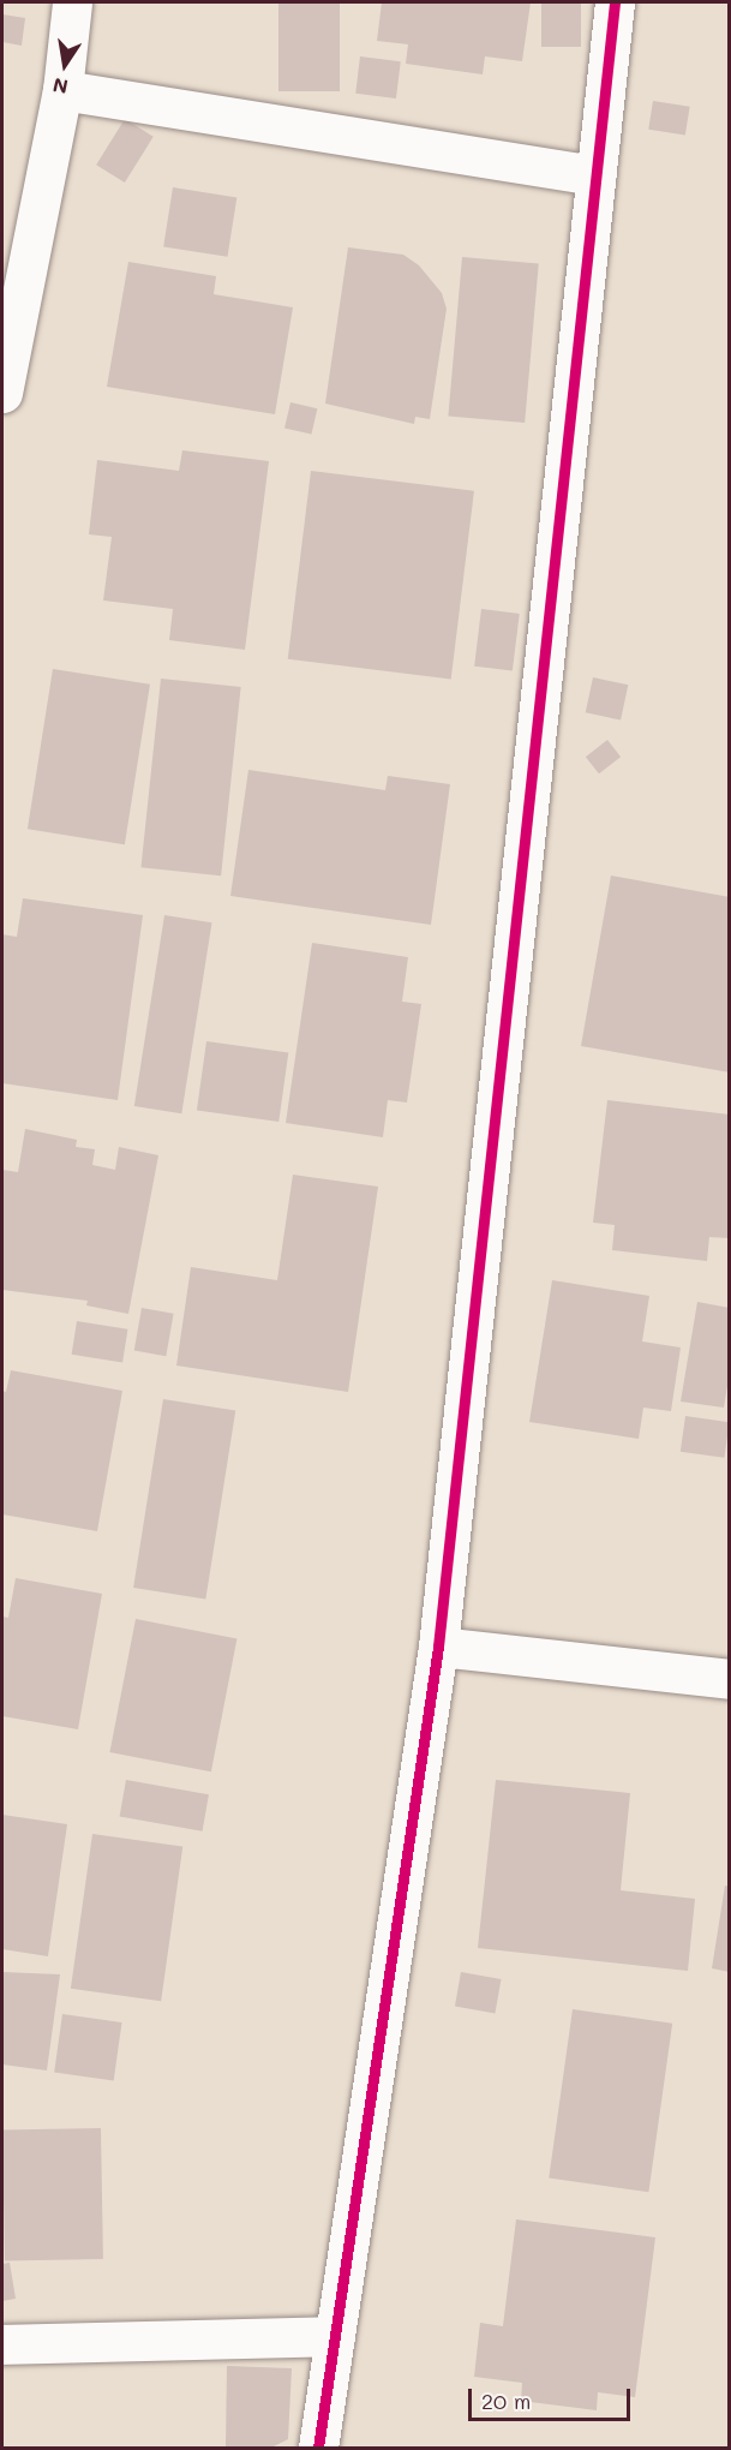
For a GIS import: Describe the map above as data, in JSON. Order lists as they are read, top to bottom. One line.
{"scale_bar":"20 m","north":"bottom"}
